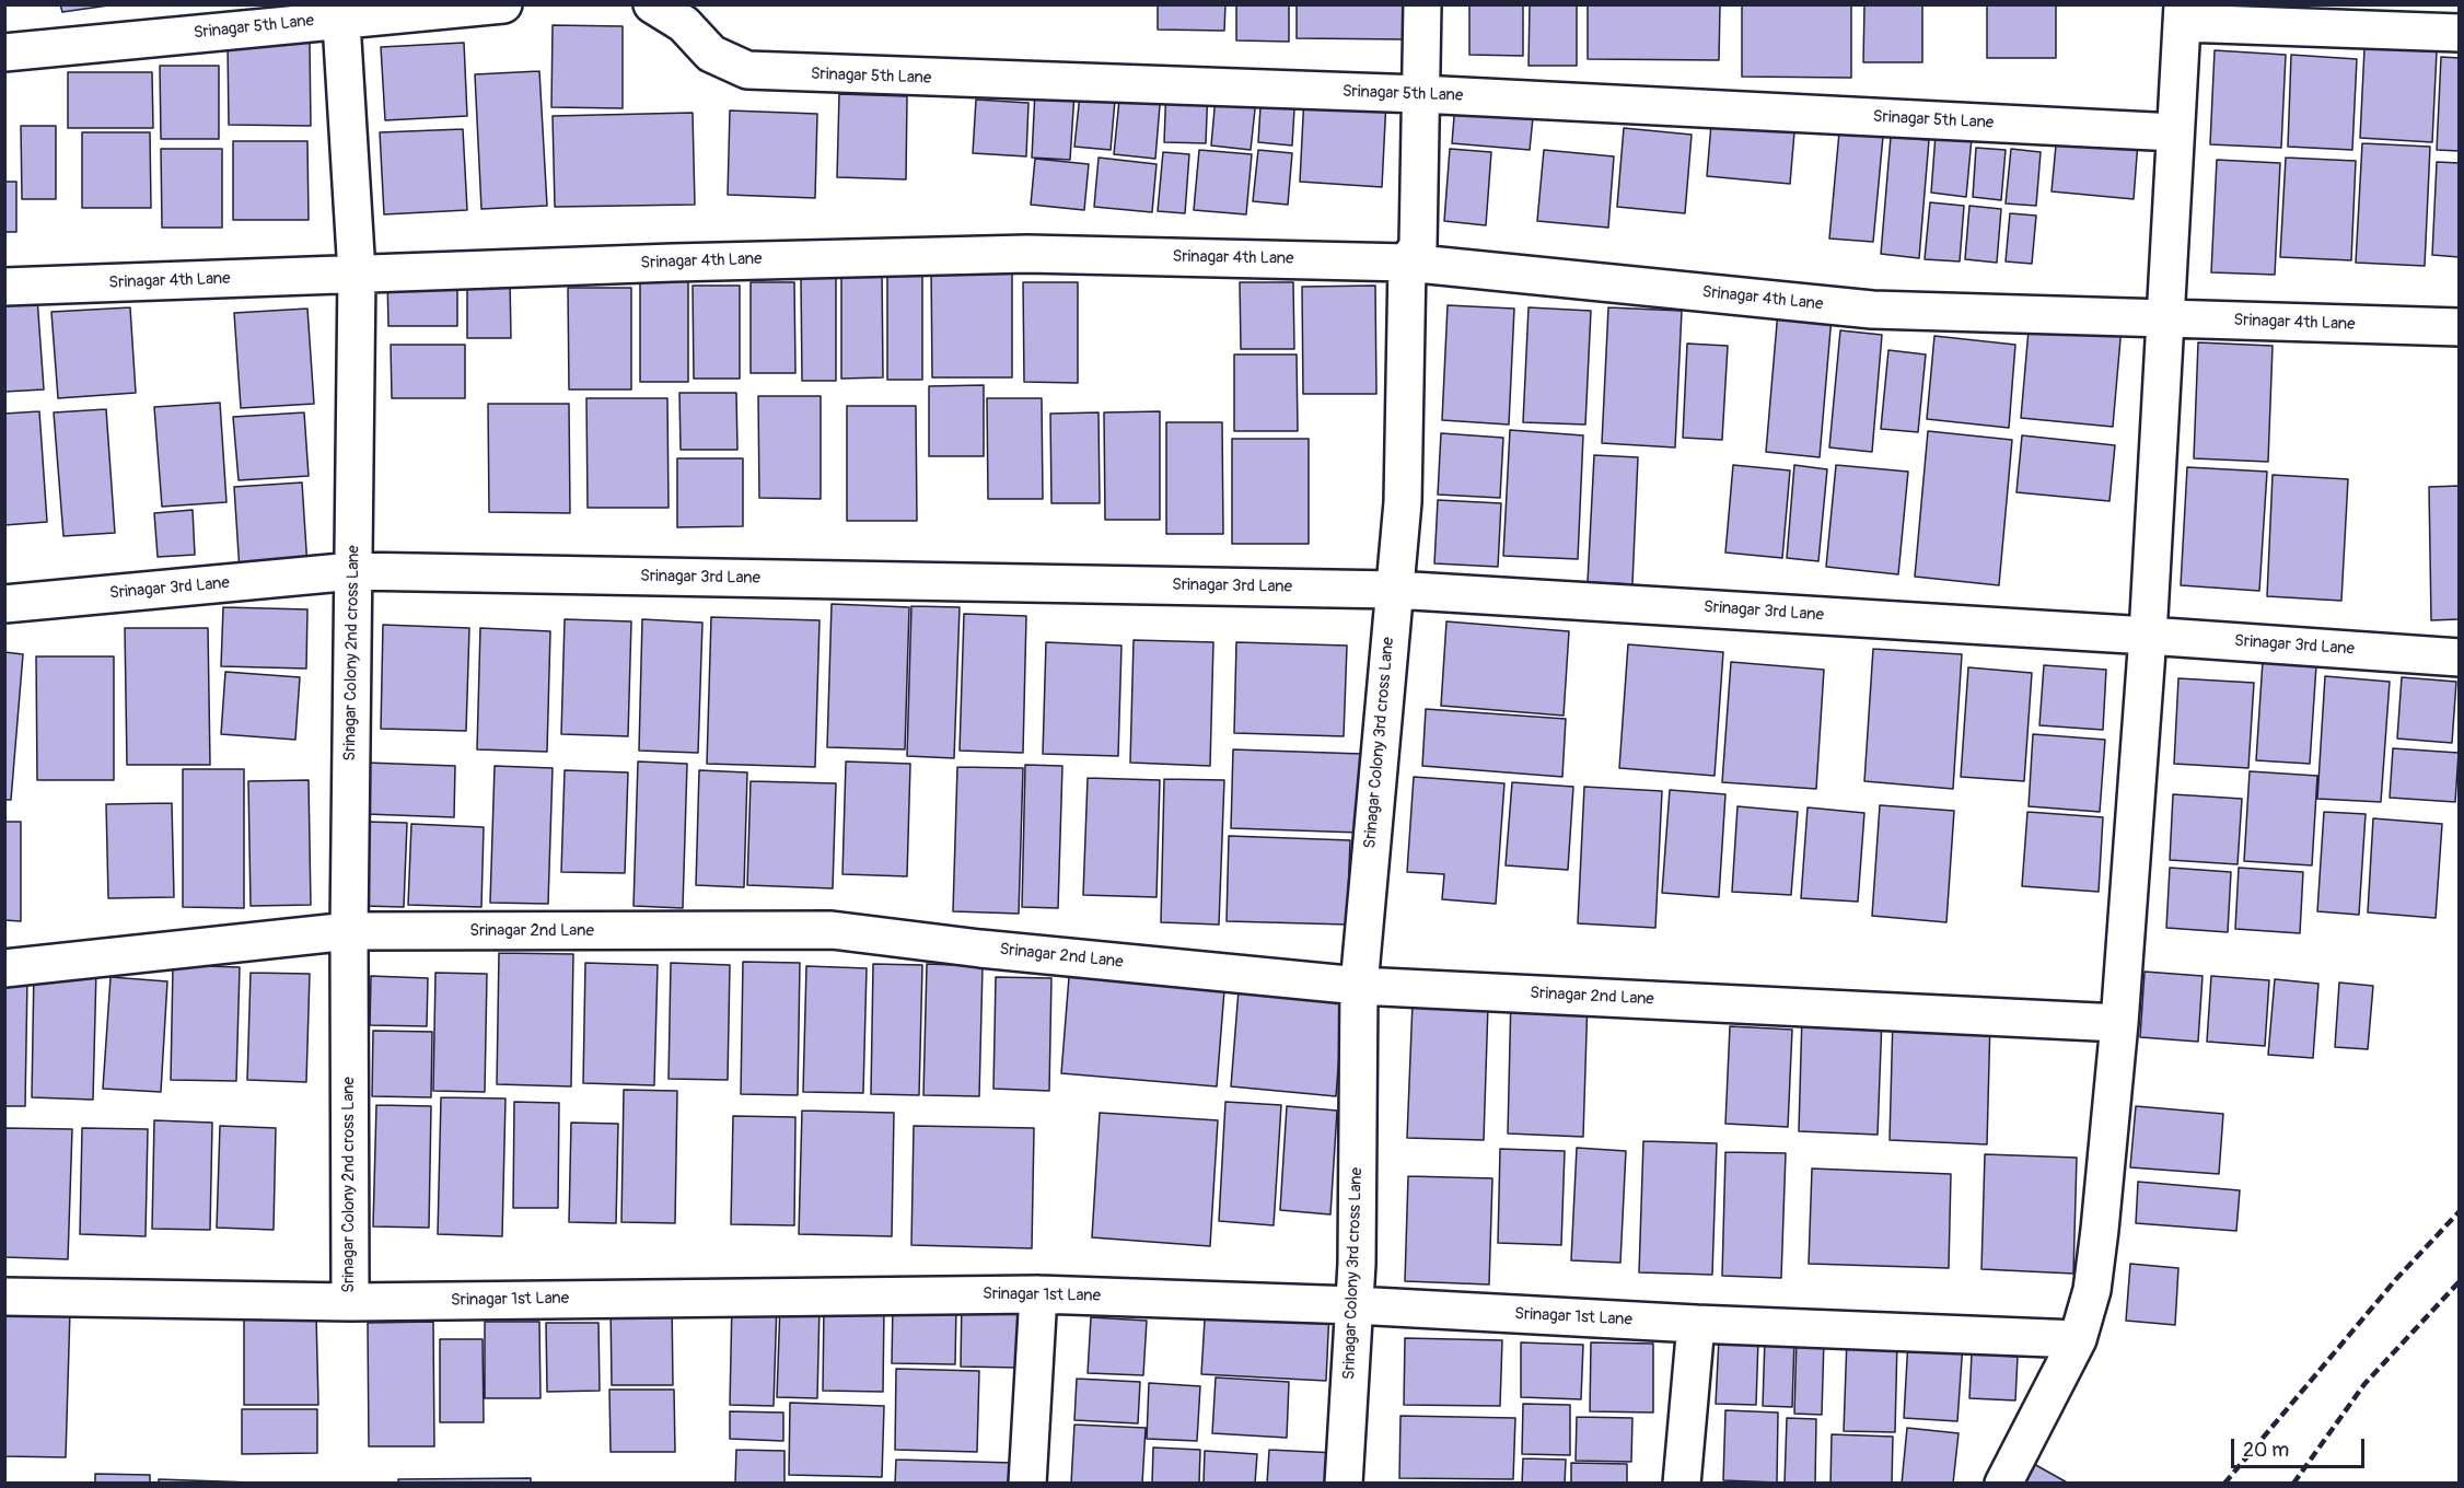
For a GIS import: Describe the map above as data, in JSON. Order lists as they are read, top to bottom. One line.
{"streets":{"street":["Srinagar 5th Lane","Srinagar 4th Lane","Srinagar 3rd Lane","Srinagar Colony 2nd cross Lane","Srinagar Colony 3rd cross Lane","Srinagar 2nd Lane","Srinagar 1st Lane"]},"crossings":[["Srinagar 5th Lane","Srinagar Colony 2nd cross Lane"],["Srinagar 5th Lane","Srinagar Colony 3rd cross Lane"],["Srinagar 4th Lane","Srinagar Colony 2nd cross Lane"],["Srinagar 4th Lane","Srinagar Colony 3rd cross Lane"],["Srinagar 3rd Lane","Srinagar Colony 2nd cross Lane"],["Srinagar 3rd Lane","Srinagar Colony 3rd cross Lane"],["Srinagar Colony 2nd cross Lane","Srinagar 2nd Lane"],["Srinagar Colony 2nd cross Lane","Srinagar 1st Lane"],["Srinagar Colony 3rd cross Lane","Srinagar 2nd Lane"],["Srinagar Colony 3rd cross Lane","Srinagar 1st Lane"]],"scale_bar":"20 m"}
